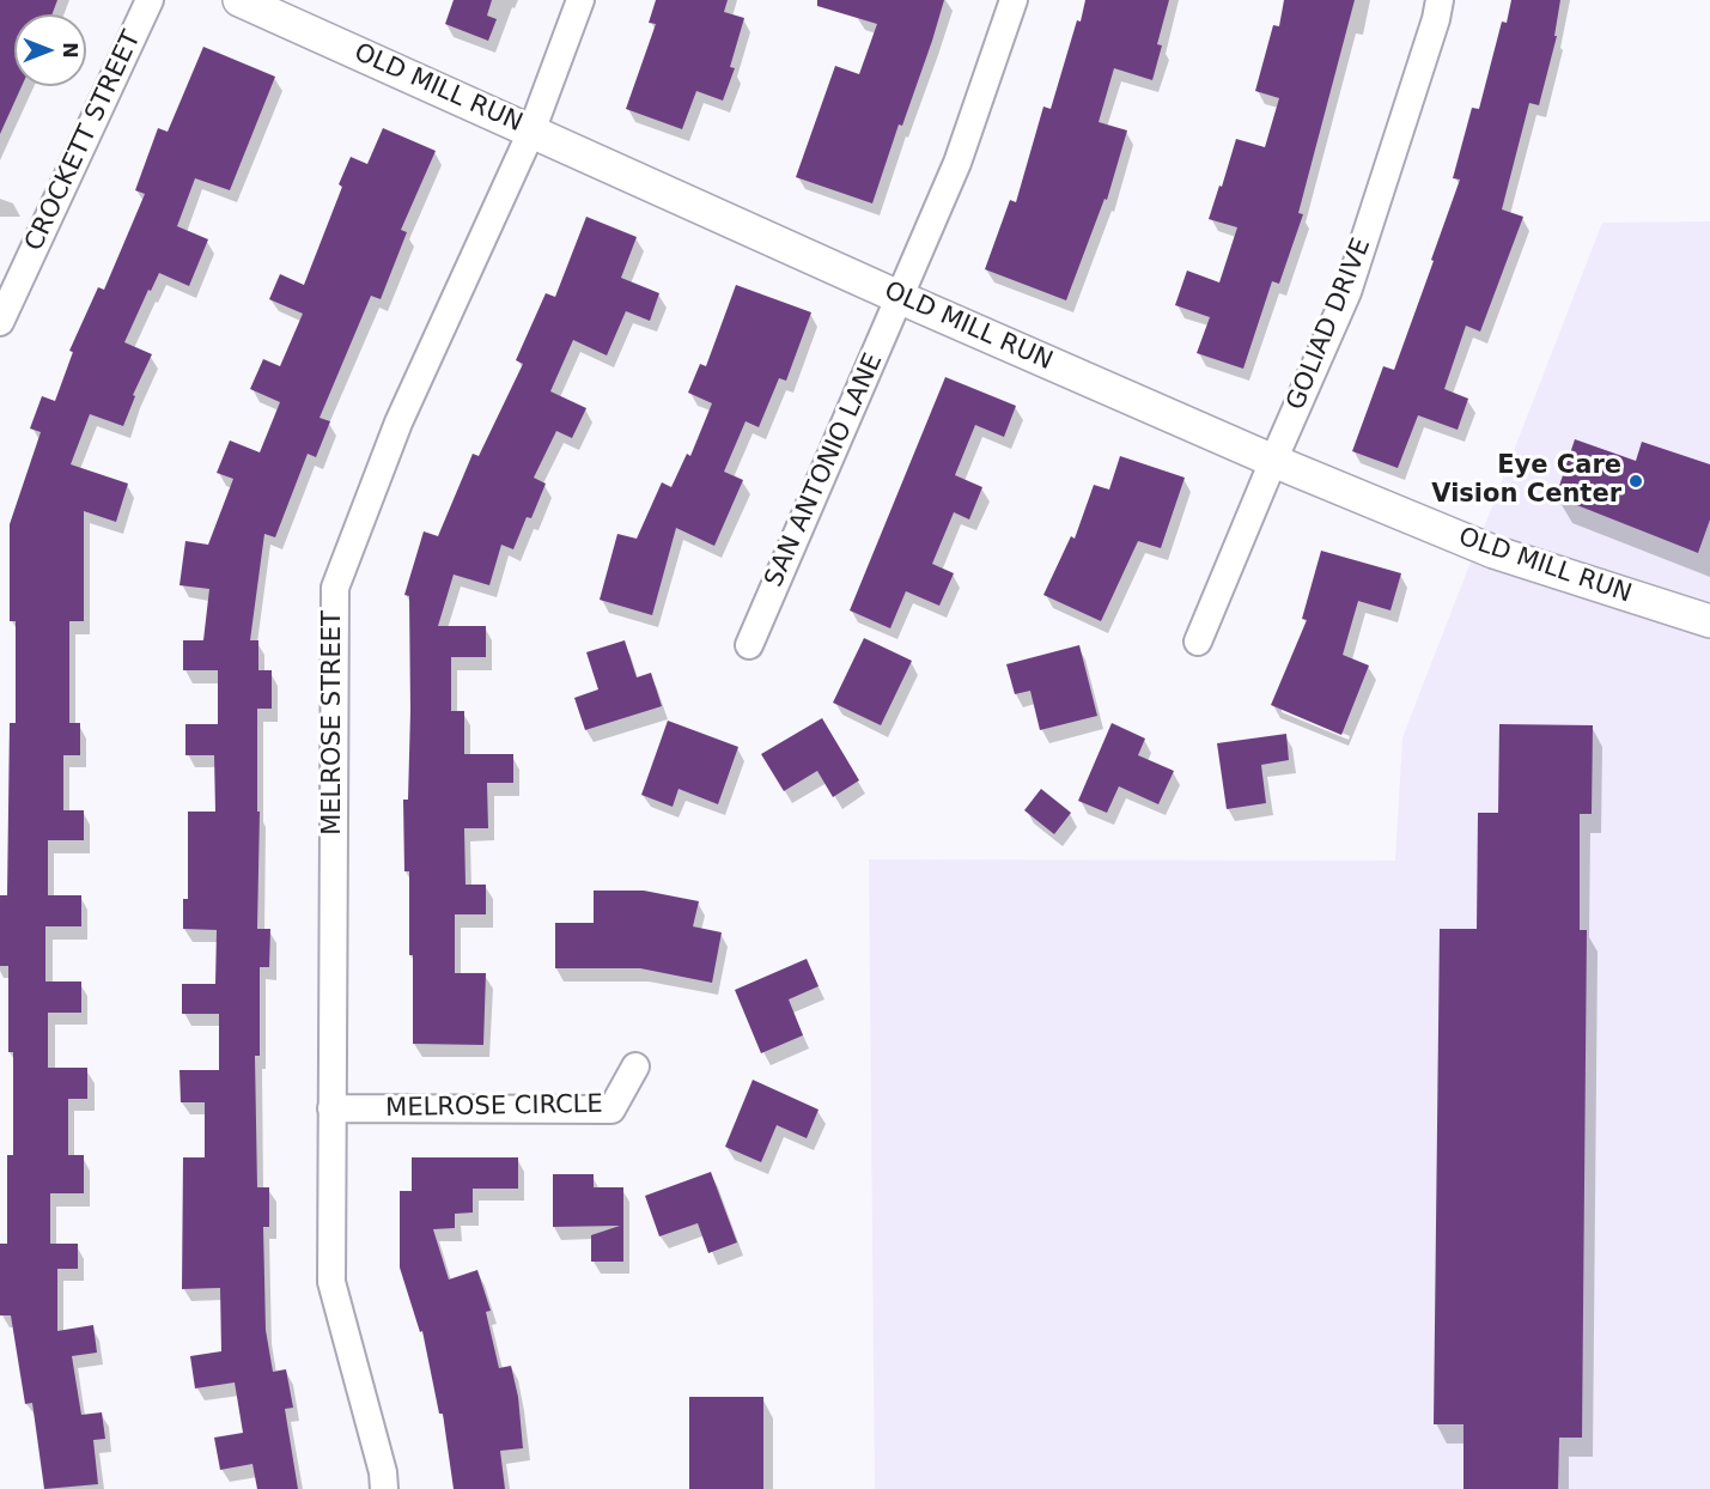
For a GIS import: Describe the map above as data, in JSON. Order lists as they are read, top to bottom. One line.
{"streets":{"street":["OLD MILL RUN","CROCKETT STREET","GOLIAD DRIVE","SAN ANTONIO LANE","MELROSE STREET","MELROSE CIRCLE"]},"crossings":[["OLD MILL RUN","GOLIAD DRIVE"],["OLD MILL RUN","SAN ANTONIO LANE"],["OLD MILL RUN","MELROSE STREET"],["MELROSE STREET","MELROSE CIRCLE"]],"places":["Eye Care Vision Center"],"north":"right"}
